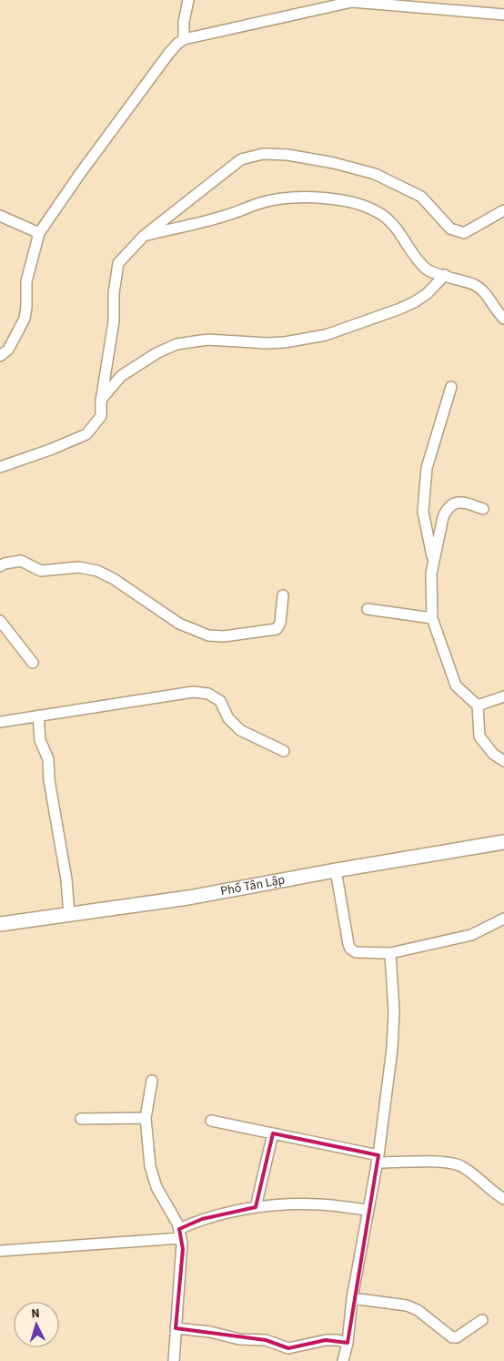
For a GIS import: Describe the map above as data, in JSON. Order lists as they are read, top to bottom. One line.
{"streets":{"main road":["Phố Tân Lập"]},"north":"top"}
